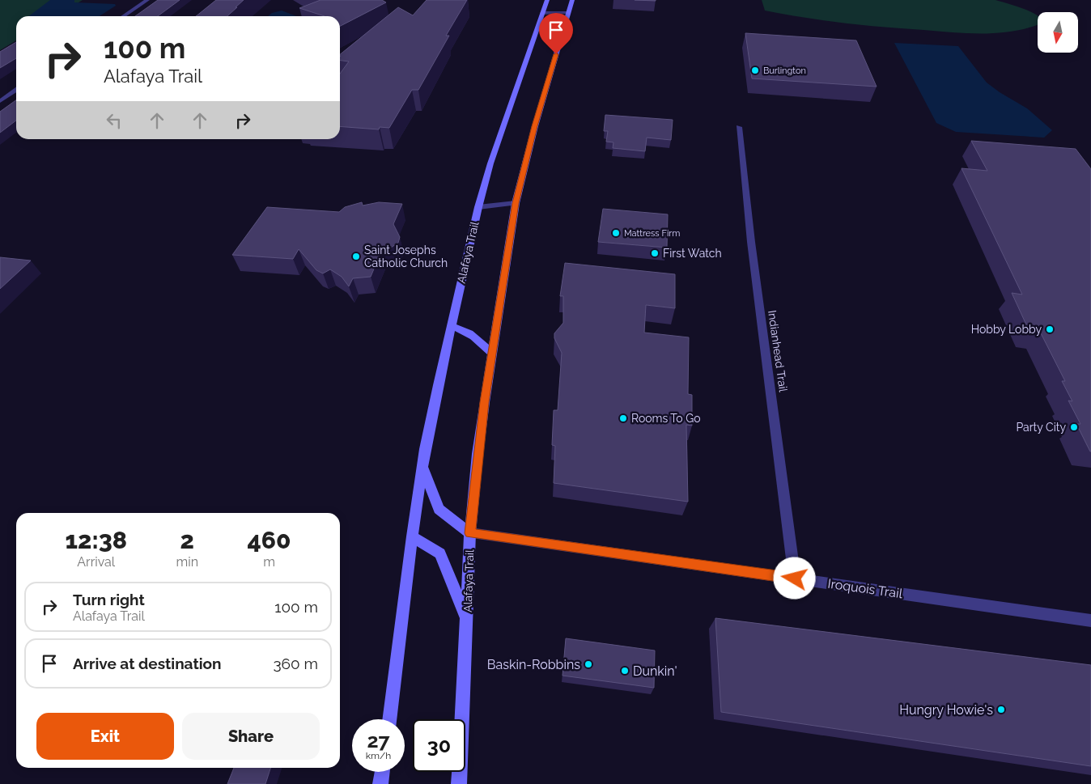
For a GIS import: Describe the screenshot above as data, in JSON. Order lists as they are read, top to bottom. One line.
{"streets":{"main road":["Alafaya Trail"],"street":["Indianhead Trail","Iroquois Trail"]},"crossings":[["Alafaya Trail","Iroquois Trail"],["Indianhead Trail","Iroquois Trail"]],"places":["Burlington","Mattress Firm","First Watch","Saint Josephs Catholic Church","Hobby Lobby","Rooms To Go","Party City","Baskin-Robbins","Dunkin'","Hungry Howie's"],"north":"bottom","page":{"turn":["100 m","Alafaya Trail"],"eta":["12:38","Arrival","2","min","460","m"],"list":[{"name":"Turn right","note":"Alafaya Trail","value":"100 m"},{"name":"Arrive at destination","value":"360 m"}],"buttons":["Exit","Share"],"speed":"27 km/h","limit":"30"}}
